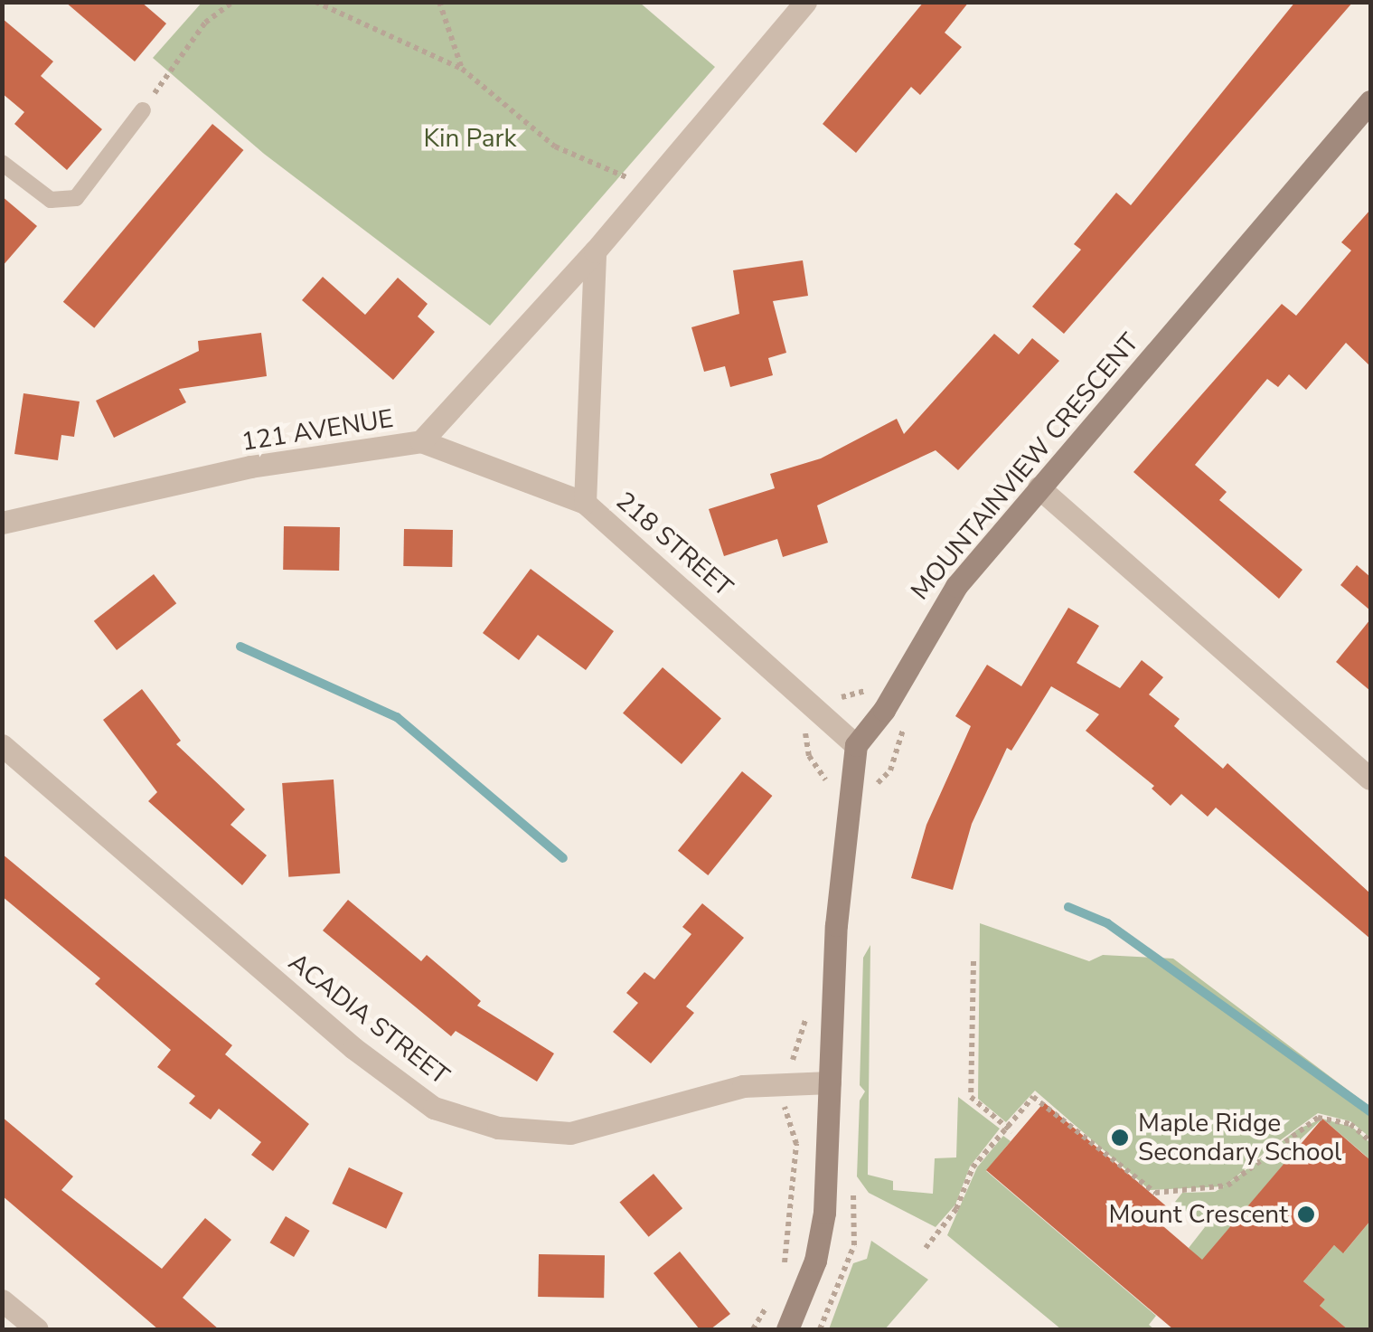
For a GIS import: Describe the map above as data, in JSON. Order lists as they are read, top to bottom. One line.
{"streets":{"street":["121 AVENUE","MOUNTAINVIEW CRESCENT","218 STREET","ACADIA STREET"]},"crossings":[["121 AVENUE","218 STREET"],["MOUNTAINVIEW CRESCENT","218 STREET"]],"parks":["Kin Park"],"places":["Maple Ridge Secondary School","Mount Crescent"]}
